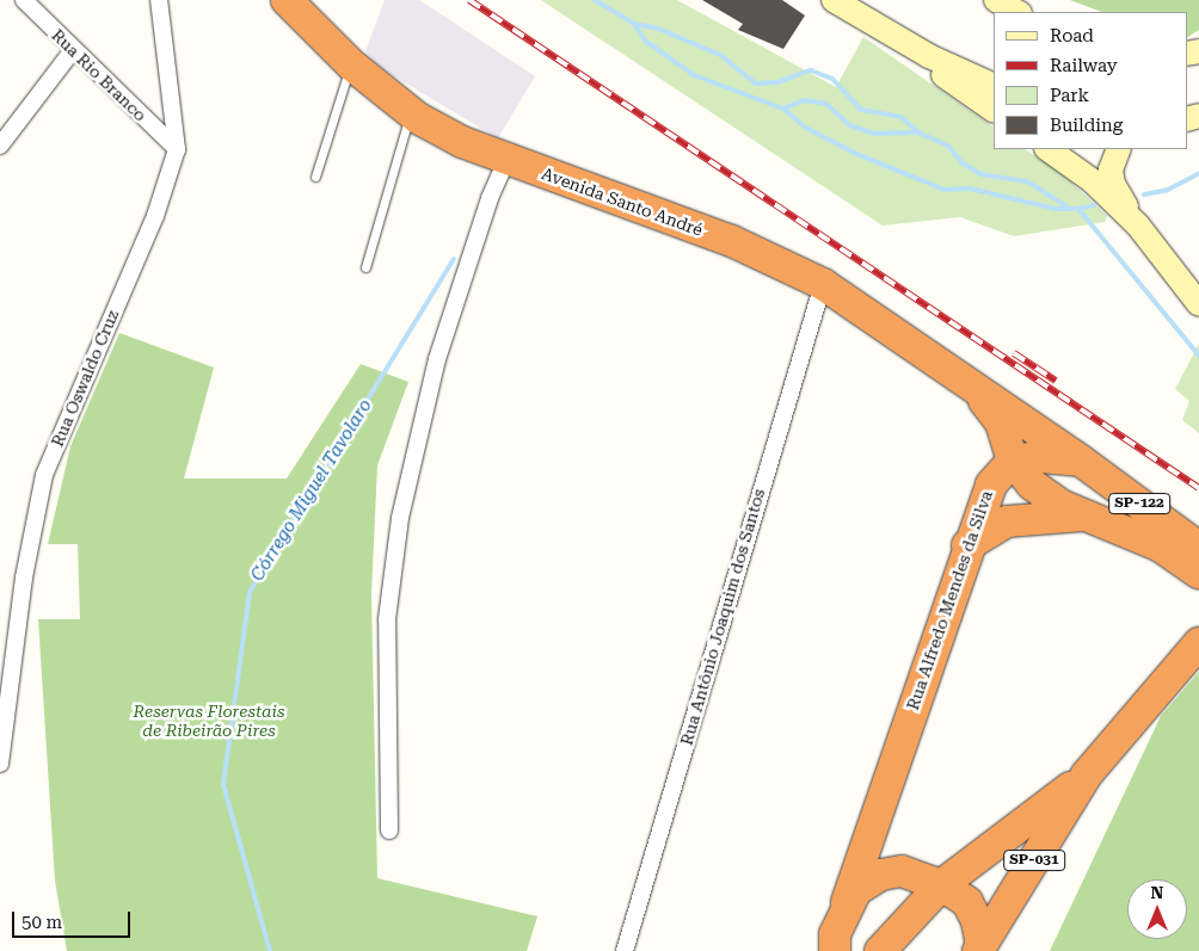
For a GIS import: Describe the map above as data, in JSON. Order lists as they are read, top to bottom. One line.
{"streets":{"highway":["Avenida Santo André","SP-122","Rua Alfredo Mendes da Silva","SP-031"],"street":["Rua Rio Branco","Rua Oswaldo Cruz","Rua Antônio Joaquim dos Santos"]},"crossings":[["Rua Rio Branco","Rua Oswaldo Cruz"],["Avenida Santo André","SP-122"],["Avenida Santo André","Rua Alfredo Mendes da Silva"],["Avenida Santo André","Rua Antônio Joaquim dos Santos"],["SP-122","Rua Alfredo Mendes da Silva"]],"water":["Córrego Miguel Tavolaro"],"parks":["Reservas Florestais de Ribeirão Pires"],"legend":["Road","Railway","Park","Building"],"scale_bar":"50 m","north":"top"}
